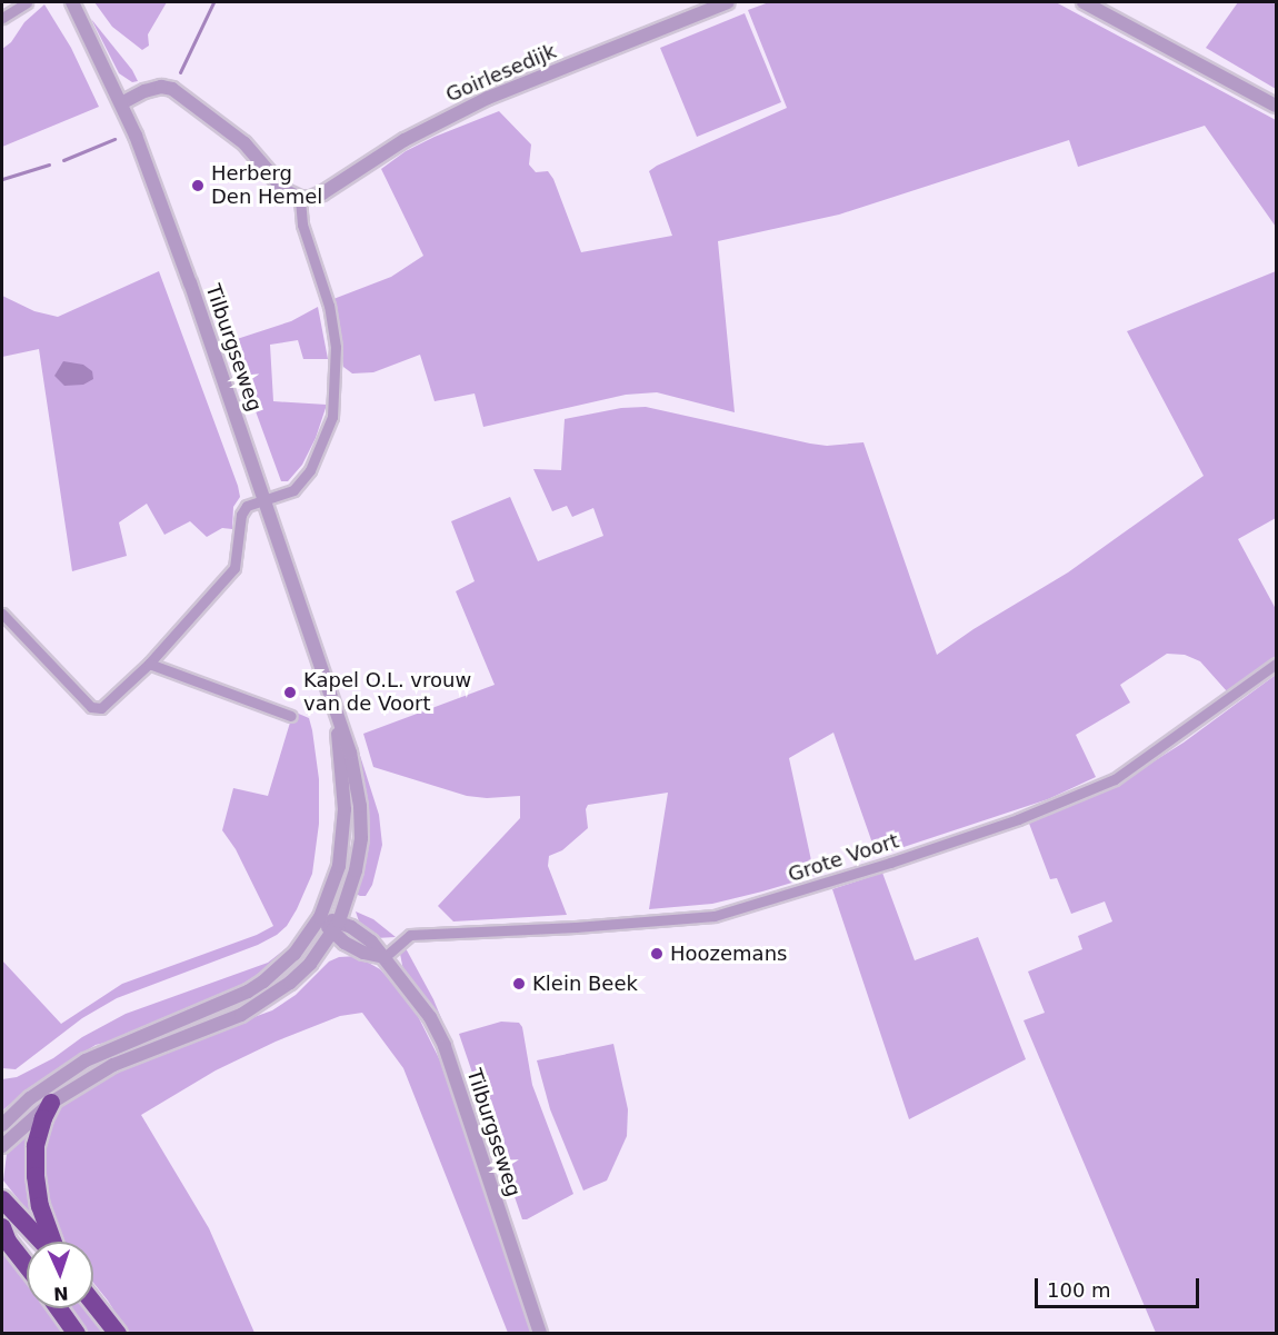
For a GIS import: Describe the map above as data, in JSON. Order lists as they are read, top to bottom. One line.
{"streets":{"street":["Goirlesedijk","Tilburgseweg","Grote Voort"]},"crossings":[["Tilburgseweg","Grote Voort"]],"places":["Herberg Den Hemel","Kapel O.L. vrouw van de Voort","Hoozemans","Klein Beek"],"scale_bar":"100 m","north":"bottom"}
